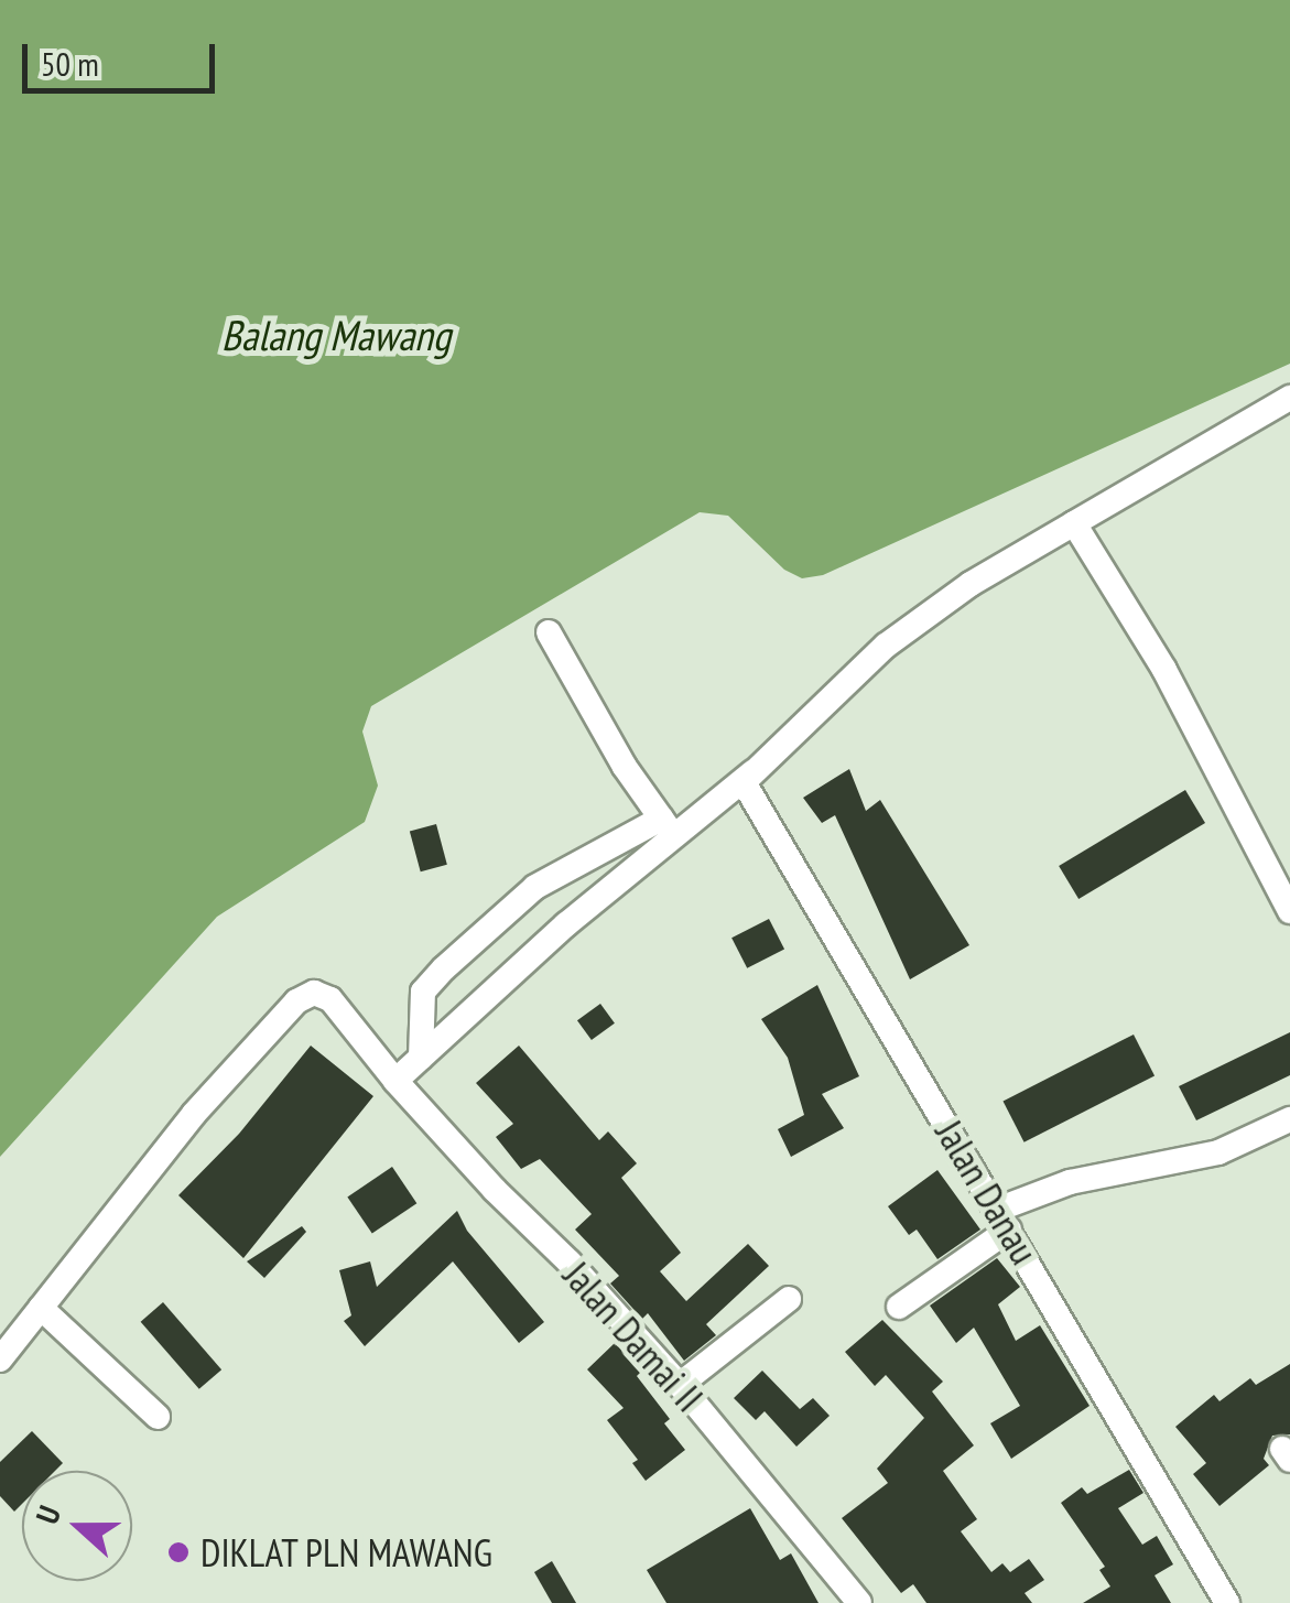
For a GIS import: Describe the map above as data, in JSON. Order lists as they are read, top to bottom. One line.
{"streets":{"street":["Jalan Danau","Jalan Damai II"]},"water":["Balang Mawang"],"places":["DIKLAT PLN MAWANG"],"scale_bar":"50 m","north":"left"}
